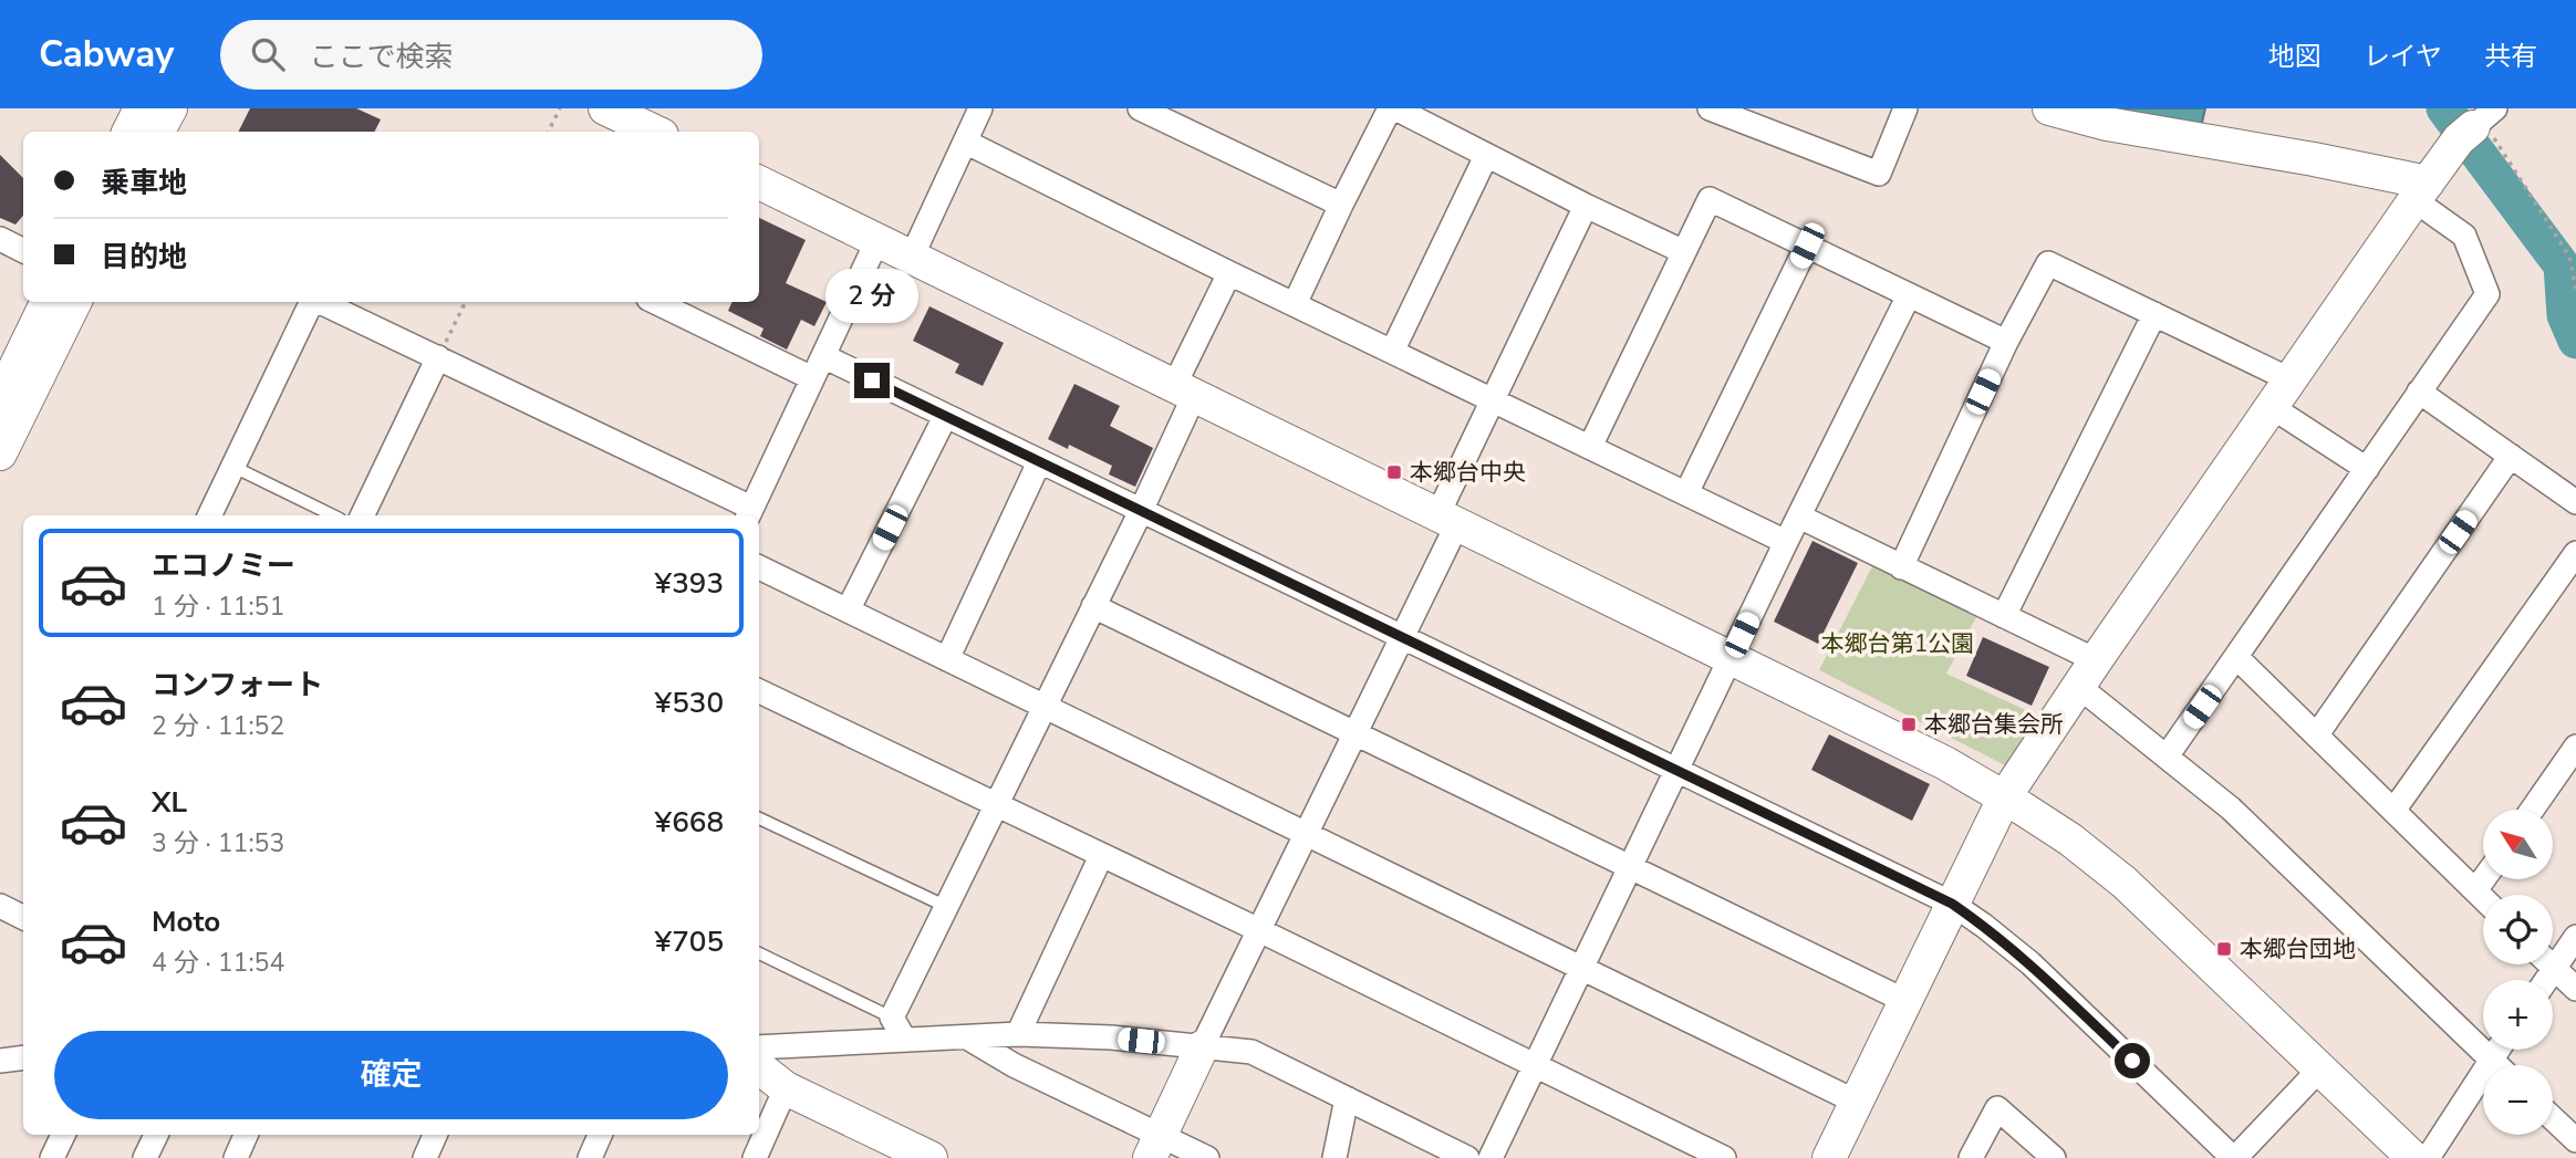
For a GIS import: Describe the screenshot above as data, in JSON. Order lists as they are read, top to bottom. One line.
{"parks":["本郷台第1公園"],"places":{"transit":["本郷台中央","本郷台集会所","本郷台団地"]},"north":"top left","page":{"header":"Cabway","search":"ここで検索","nav":["地図","レイヤ","共有"],"banner":["乗車地","目的地"],"bubble":"2 分","list":[{"name":"エコノミー","note":"1 分 · 11:51","value":"¥393"},{"name":"コンフォート","note":"2 分 · 11:52","value":"¥530"},{"name":"XL","note":"3 分 · 11:53","value":"¥668"},{"name":"Moto","note":"4 分 · 11:54","value":"¥705"}],"map_buttons":["+","−"],"buttons":"確定"}}
